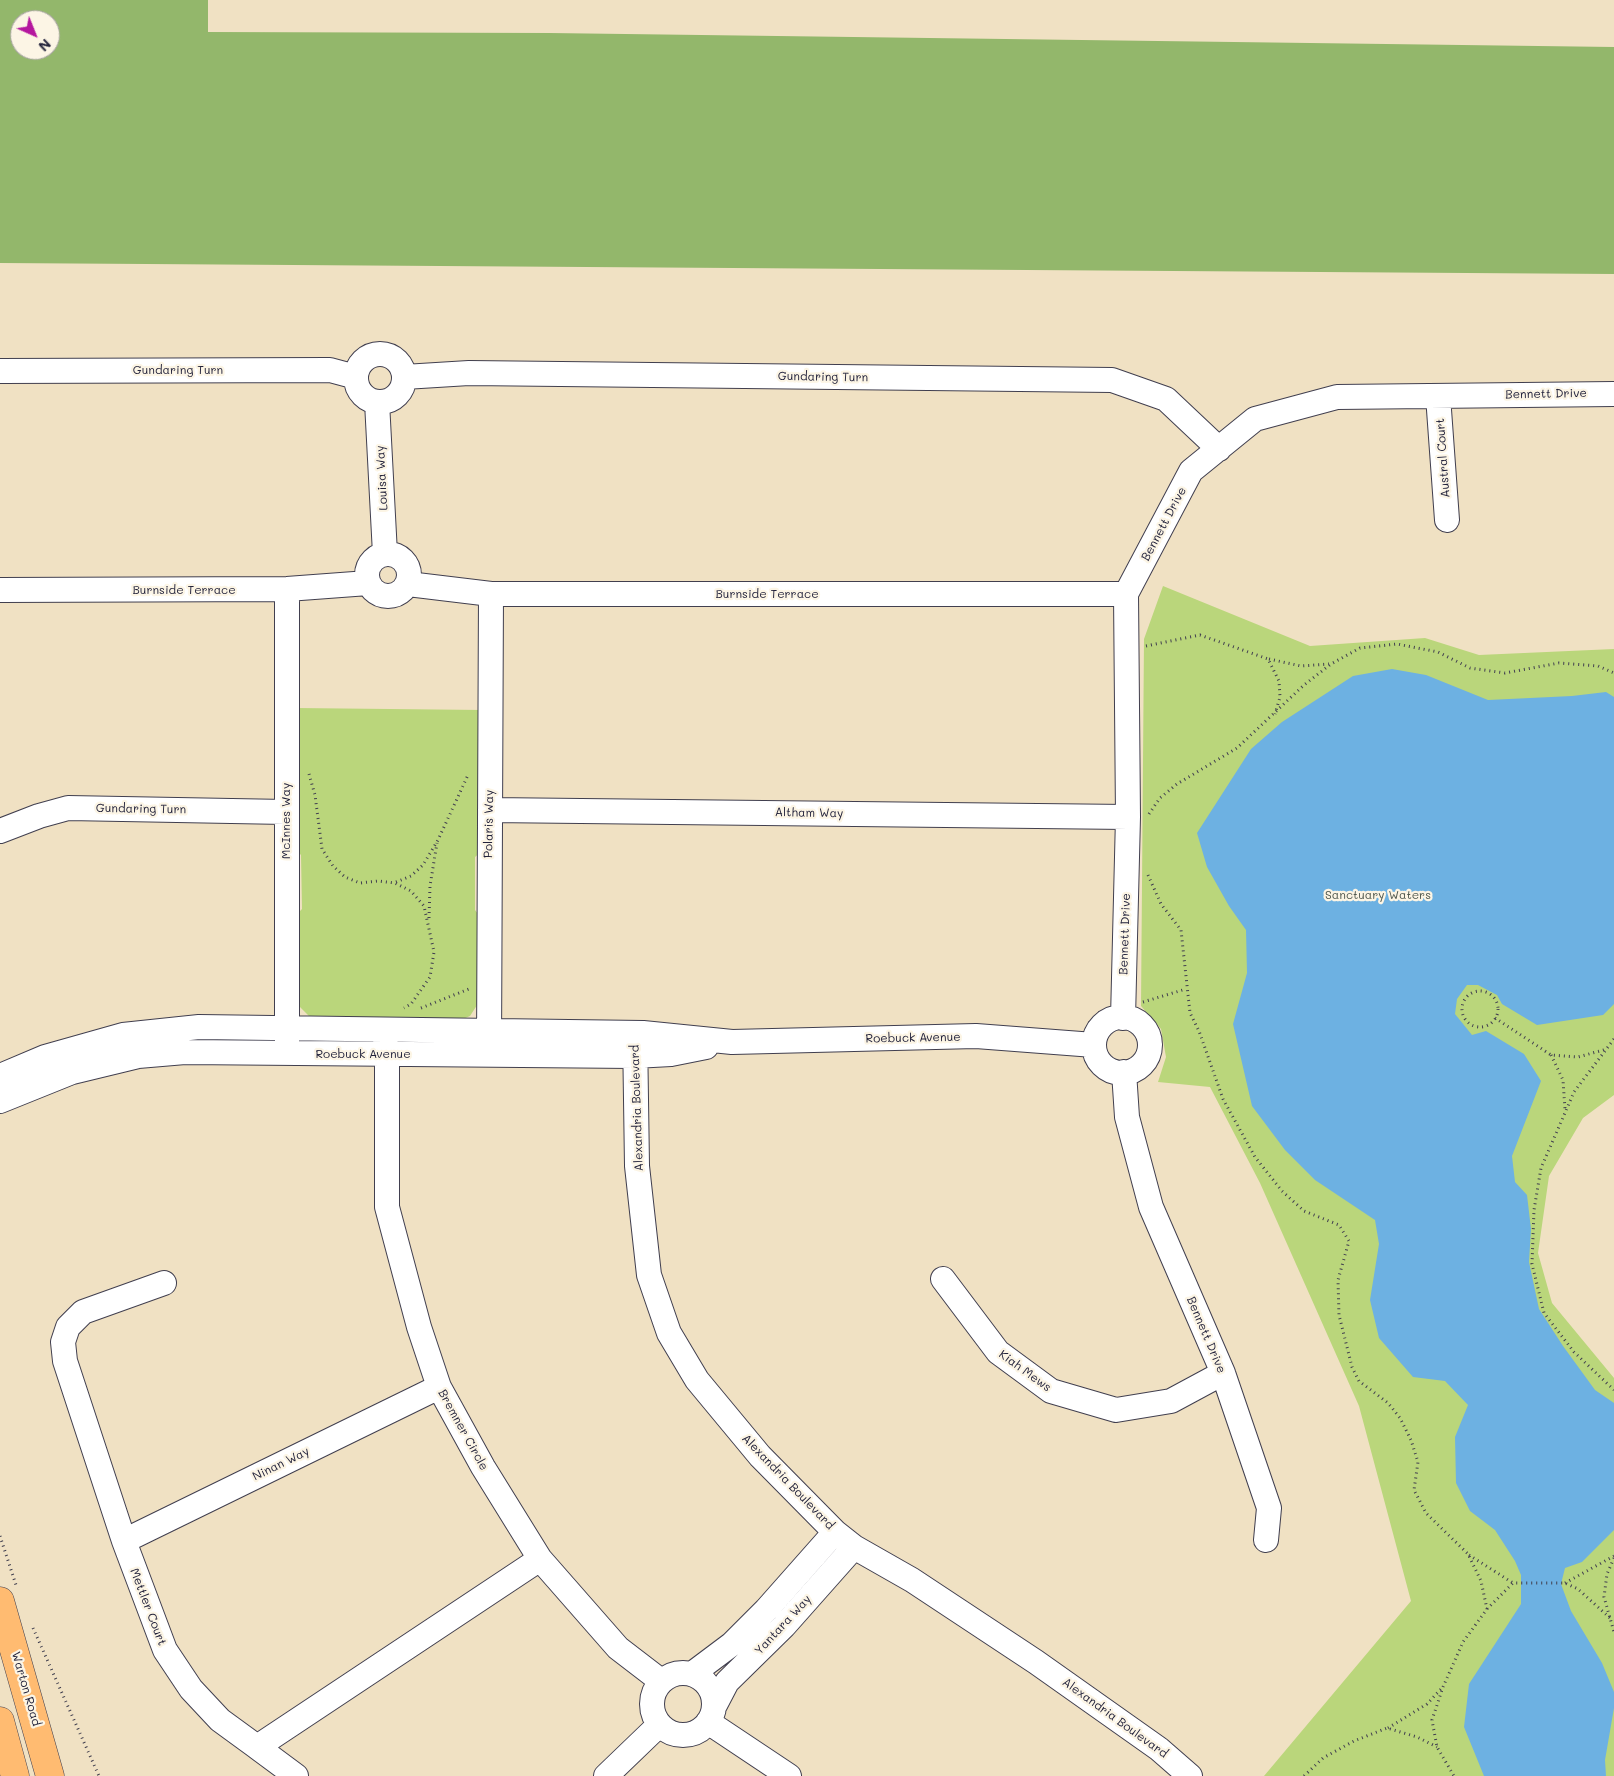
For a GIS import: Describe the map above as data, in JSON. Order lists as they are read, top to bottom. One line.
{"streets":{"main road":["Warton Road"],"street":["Gundaring Turn","Bennett Drive","Austral Court","Louisa Way","Burnside Terrace","Altham Way","McInnes Way","Polaris Way","Roebuck Avenue","Alexandria Boulevard","Kiah Mews","Bremner Circle","Ninan Way","Mettler Court","Yantara Way"]},"crossings":[["Gundaring Turn","Bennett Drive"],["Gundaring Turn","Louisa Way"],["Gundaring Turn","McInnes Way"],["Bennett Drive","Austral Court"],["Bennett Drive","Burnside Terrace"],["Bennett Drive","Altham Way"],["Bennett Drive","Roebuck Avenue"],["Bennett Drive","Kiah Mews"],["Louisa Way","Burnside Terrace"],["Burnside Terrace","McInnes Way"],["Burnside Terrace","Polaris Way"],["Altham Way","Polaris Way"],["McInnes Way","Roebuck Avenue"],["Polaris Way","Roebuck Avenue"],["Roebuck Avenue","Alexandria Boulevard"],["Roebuck Avenue","Bremner Circle"],["Alexandria Boulevard","Yantara Way"],["Bremner Circle","Ninan Way"],["Bremner Circle","Yantara Way"],["Ninan Way","Mettler Court"]],"parks":["Sanctuary Waters"],"north":"bottom right"}
